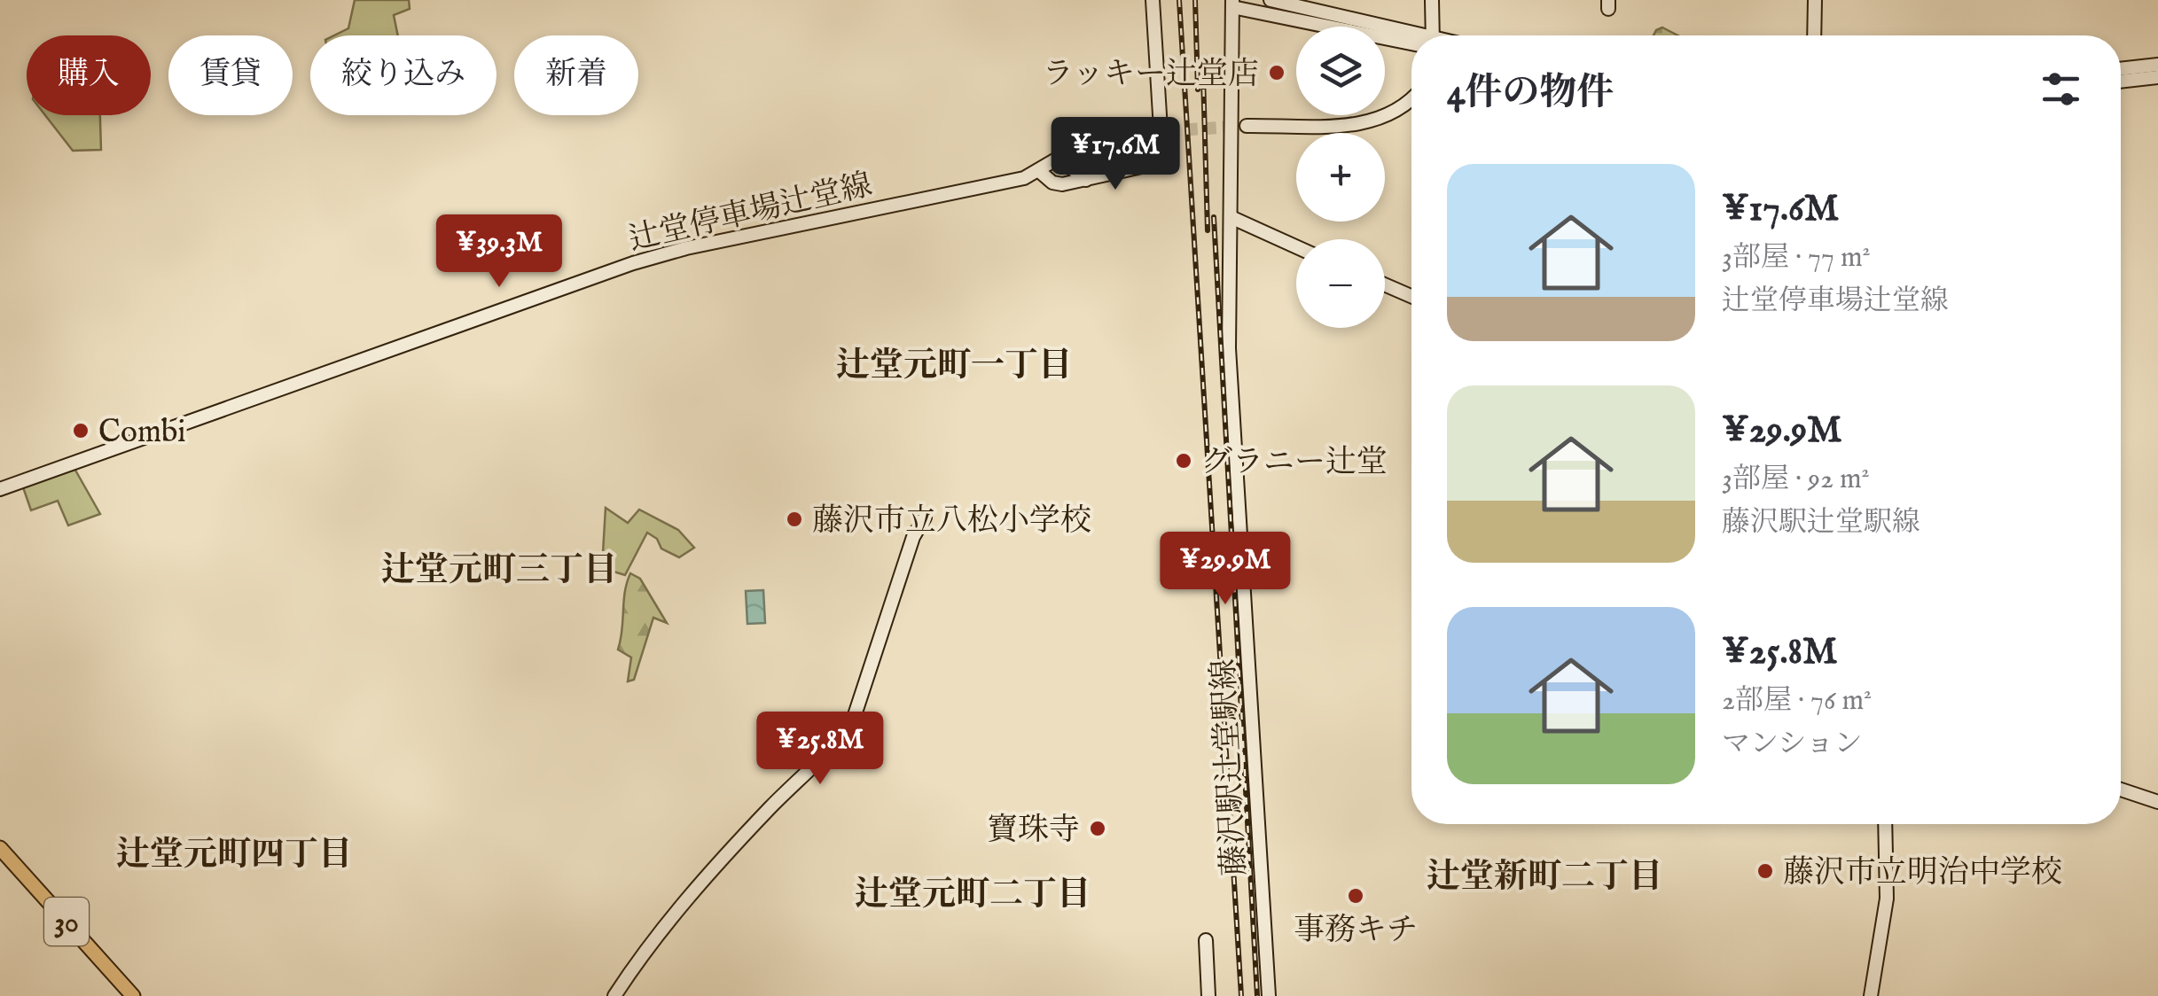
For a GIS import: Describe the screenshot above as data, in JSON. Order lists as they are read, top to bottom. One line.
{"streets":{"main road":["30"],"street":["辻堂停車場辻堂線","藤沢駅辻堂駅線"]},"districts":["辻堂元町一丁目","辻堂元町三丁目","辻堂元町四丁目","辻堂新町二丁目","辻堂元町二丁目"],"places":["ラッキー辻堂店","Combi","グラニー辻堂","藤沢市立八松小学校","寶珠寺","藤沢市立明治中学校","事務キチ"],"page":{"map_buttons":["+","−"],"chip":["購入","賃貸","絞り込み","新着"],"heading":"4件の物件","price":["¥17.6M","¥39.3M","¥29.9M","¥25.8M"],"list":[{"name":"¥17.6M","note":"3部屋 · 77 m² · 辻堂停車場辻堂線"},{"name":"¥29.9M","note":"3部屋 · 92 m² · 藤沢駅辻堂駅線"},{"name":"¥25.8M","note":"2部屋 · 76 m² · マンション"}]}}
